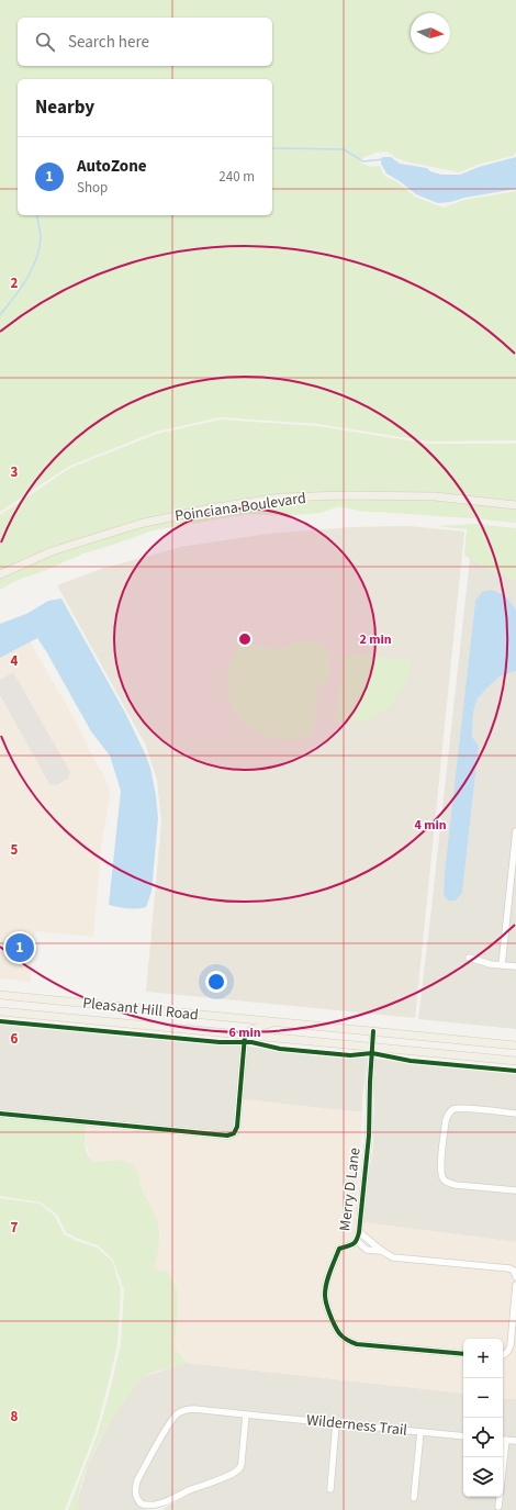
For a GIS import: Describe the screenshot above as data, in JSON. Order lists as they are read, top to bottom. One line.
{"streets":{"main road":["Poinciana Boulevard","Pleasant Hill Road"],"street":["Merry D Lane","Wilderness Trail"]},"crossings":[["Pleasant Hill Road","Merry D Lane"]],"north":"right","page":{"search":"Search here","heading":"Nearby","list":[{"mark":"1","name":"AutoZone","note":"Shop","value":"240 m"}],"pins":"1","map_buttons":["+","−"]},"grid":{"rows":["2","3","4","5","6","7","8"]},"rings":["2 min","4 min","6 min"]}
